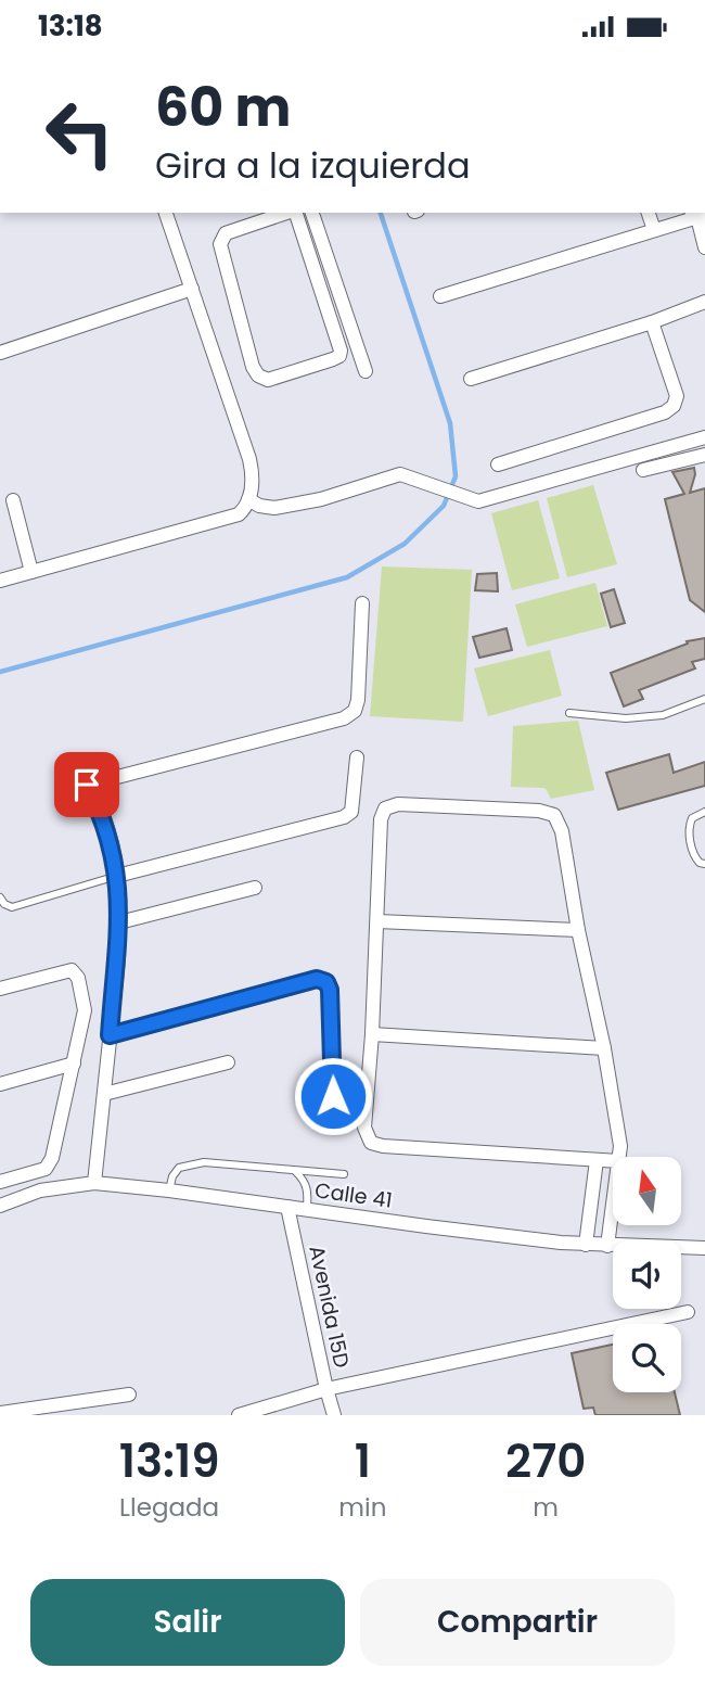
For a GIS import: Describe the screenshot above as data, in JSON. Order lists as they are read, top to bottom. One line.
{"streets":{"street":["Calle 41","Avenida 15D"]},"crossings":[["Calle 41","Avenida 15D"]],"north":"top","page":{"status":"13:18","turn":["60 m","Gira a la izquierda"],"eta":["13:19","Llegada","1","min","270","m"],"buttons":["Salir","Compartir"]}}
